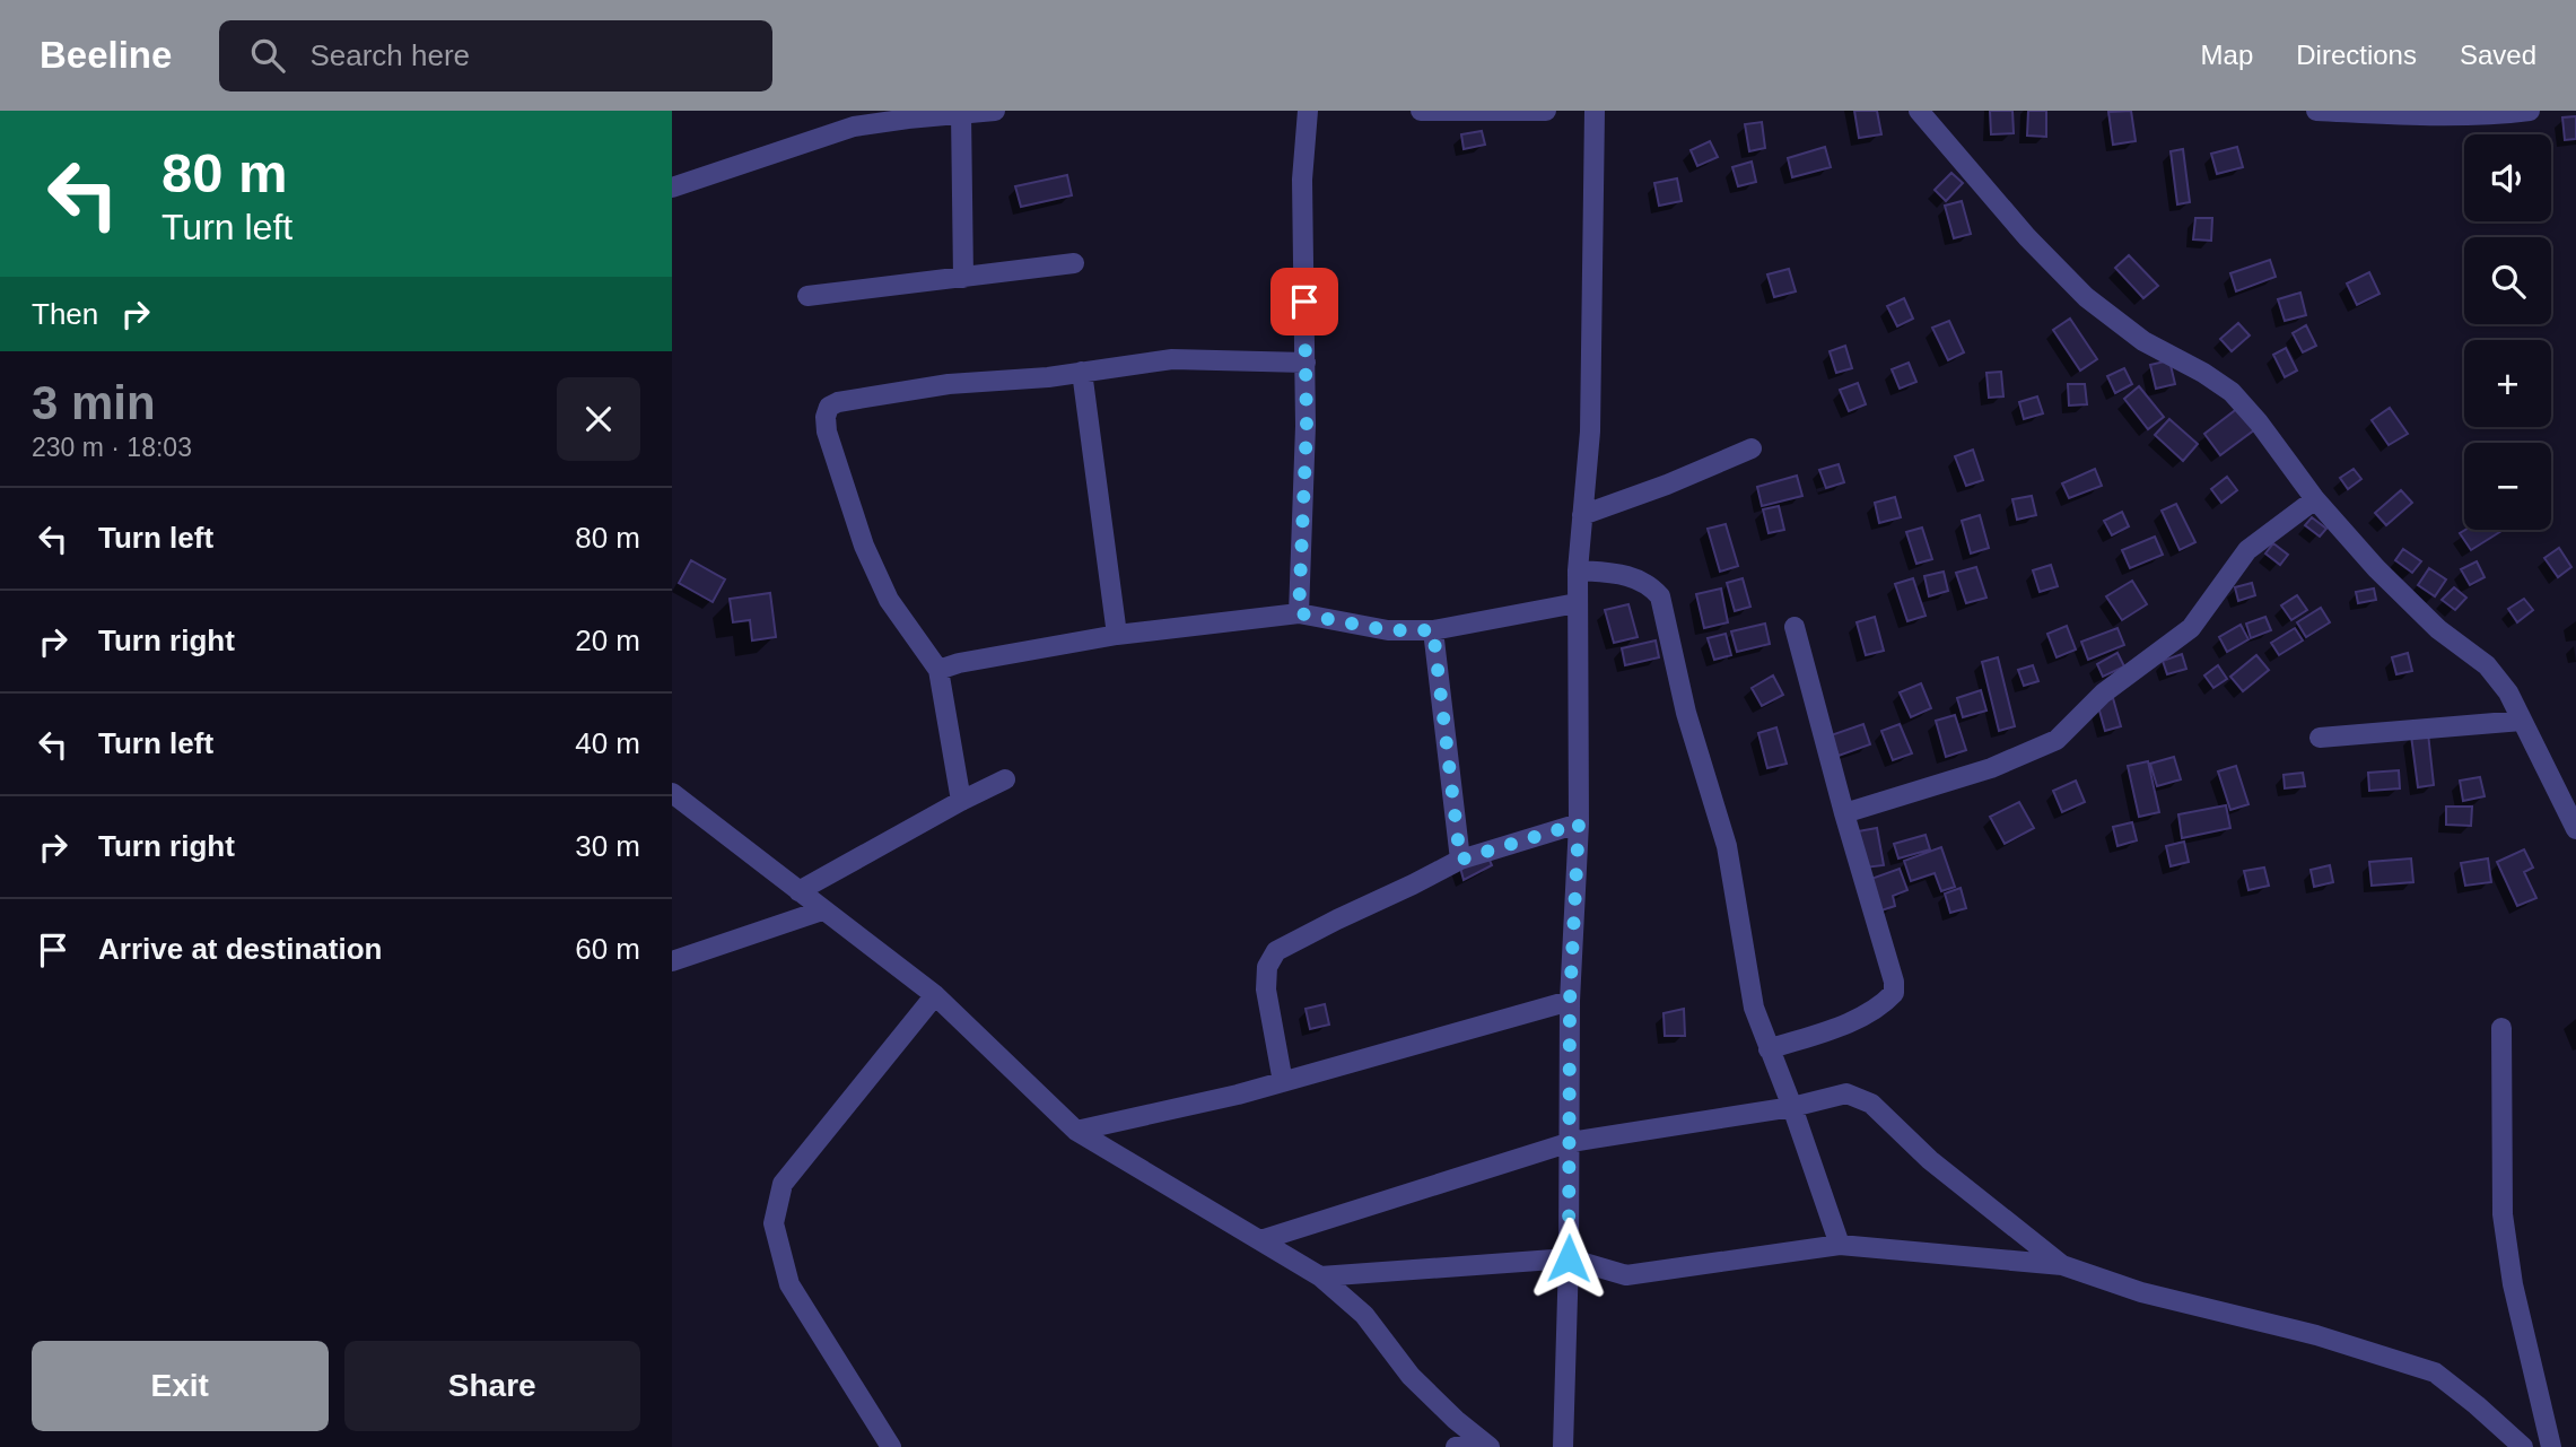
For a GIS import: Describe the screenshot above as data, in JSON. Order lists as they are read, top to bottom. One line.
{"page":{"header":"Beeline","search":"Search here","nav":["Map","Directions","Saved"],"turn":["80 m","Turn left"],"map_buttons":["+","−"],"then":"Then","heading":["3 min","230 m · 18:03"],"list":[{"name":"Turn left","value":"80 m"},{"name":"Turn right","value":"20 m"},{"name":"Turn left","value":"40 m"},{"name":"Turn right","value":"30 m"},{"name":"Arrive at destination","value":"60 m"}],"buttons":["Exit","Share"]}}
